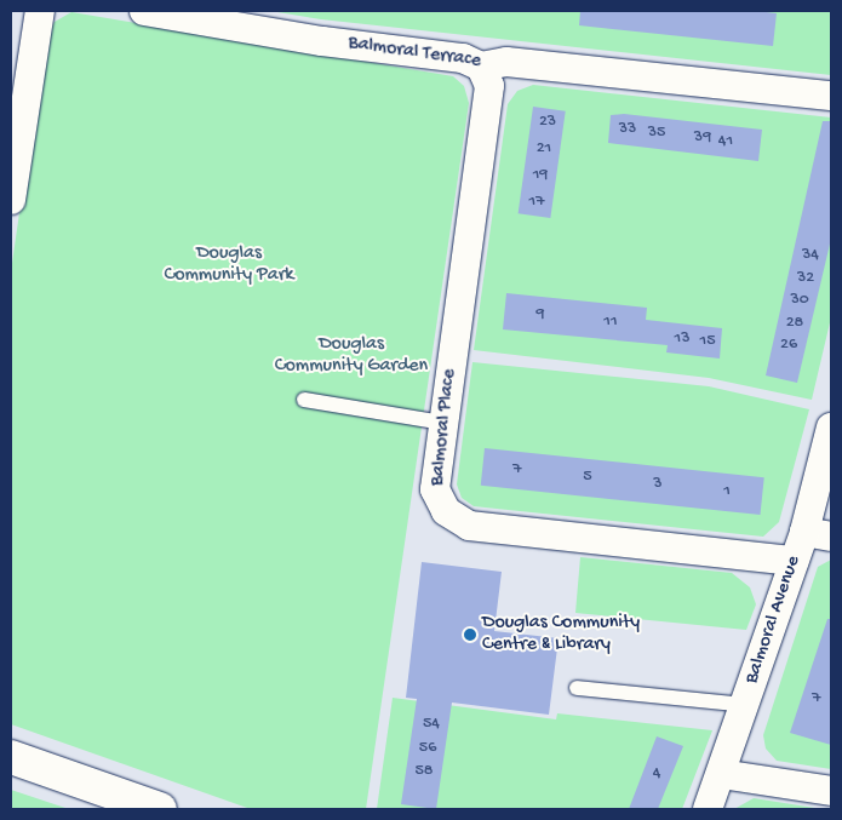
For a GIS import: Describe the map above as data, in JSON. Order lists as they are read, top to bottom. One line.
{"streets":{"street":["Balmoral Terrace","Balmoral Place","Balmoral Avenue"]},"crossings":[["Balmoral Terrace","Balmoral Place"],["Balmoral Place","Balmoral Avenue"]],"parks":["Douglas Community Park","Douglas Community Garden"],"places":["Douglas Community Centre & Library"],"house_numbers":["23","33","35","39","41","21","19","17","34","32","30","9","11","28","13","15","26","7","5","3","1","7","54","56","58","4"]}
